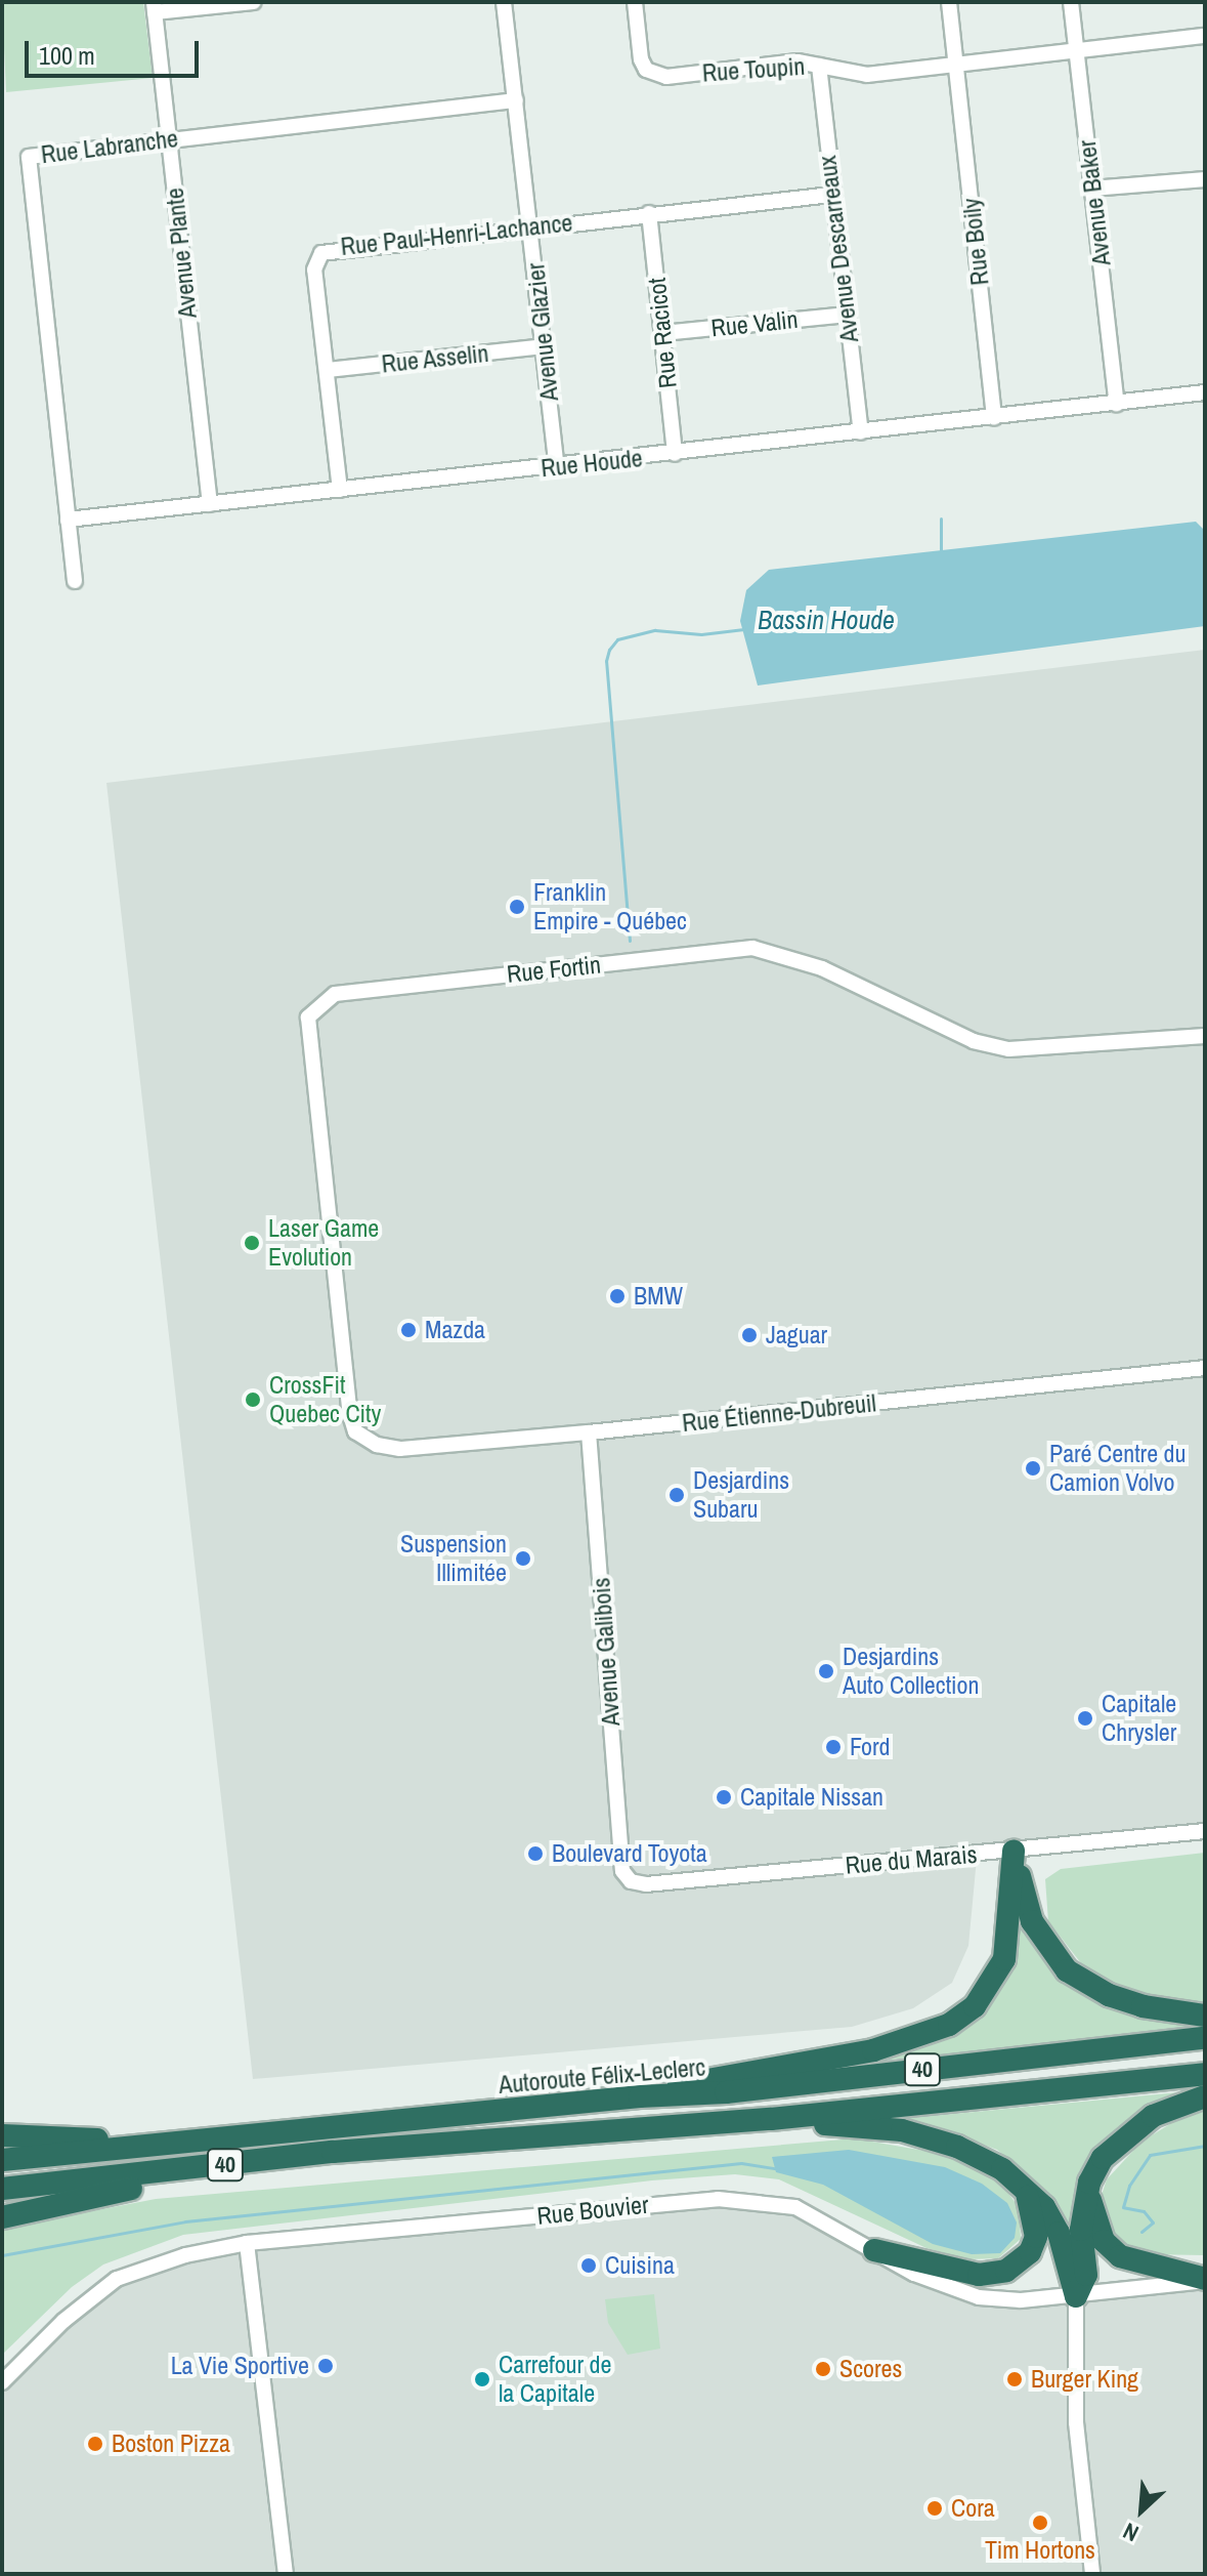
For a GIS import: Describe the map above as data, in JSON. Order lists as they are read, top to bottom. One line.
{"streets":{"highway":["40","Autoroute Félix-Leclerc"],"street":["Rue Toupin","Rue Labranche","Avenue Baker","Rue Paul-Henri-Lachance","Rue Boily","Avenue Descarreaux","Avenue Plante","Rue Valin","Avenue Glazier","Rue Racicot","Rue Asselin","Rue Houde","Rue Fortin","Rue Étienne-Dubreuil","Avenue Galibois","Rue du Marais","Rue Bouvier"]},"crossings":[["Rue Toupin","Avenue Baker"],["Rue Toupin","Rue Boily"],["Rue Toupin","Avenue Descarreaux"],["Rue Labranche","Avenue Plante"],["Rue Labranche","Avenue Glazier"],["Rue Labranche","Rue Houde"],["Avenue Baker","Rue Houde"],["Rue Paul-Henri-Lachance","Avenue Descarreaux"],["Rue Paul-Henri-Lachance","Avenue Glazier"],["Rue Paul-Henri-Lachance","Rue Racicot"],["Rue Paul-Henri-Lachance","Rue Asselin"],["Rue Paul-Henri-Lachance","Rue Houde"],["Rue Boily","Rue Houde"],["Avenue Descarreaux","Rue Valin"],["Avenue Descarreaux","Rue Houde"],["Avenue Plante","Rue Houde"],["Rue Valin","Rue Racicot"],["Avenue Glazier","Rue Asselin"],["Avenue Glazier","Rue Houde"],["Rue Racicot","Rue Houde"],["Rue Fortin","Rue Étienne-Dubreuil"],["Rue Étienne-Dubreuil","Avenue Galibois"],["Avenue Galibois","Rue du Marais"]],"water":["Bassin Houde"],"places":["Franklin Empire - Québec","Laser Game Evolution","BMW","Mazda","Jaguar","CrossFit Quebec City","Paré Centre du Camion Volvo","Desjardins Subaru","Suspension Illimitée","Desjardins Auto Collection","Capitale Chrysler","Ford","Capitale Nissan","Boulevard Toyota","Cuisina","La Vie Sportive","Scores","Carrefour de la Capitale","Burger King","Boston Pizza","Cora","Tim Hortons"],"scale_bar":"100 m","north":"bottom left"}
